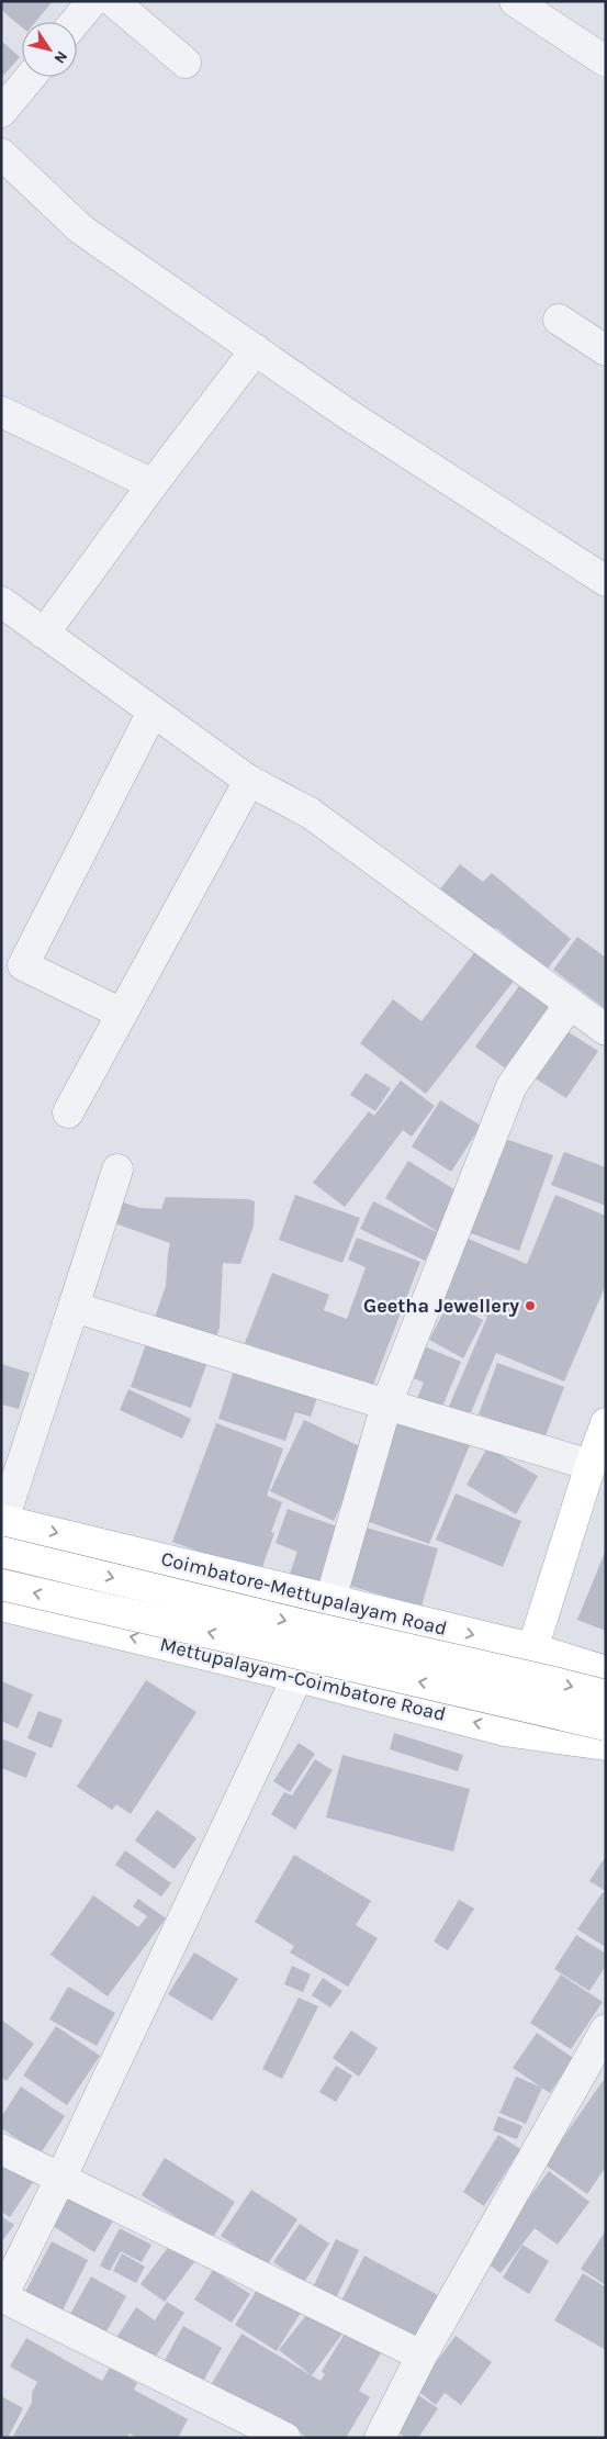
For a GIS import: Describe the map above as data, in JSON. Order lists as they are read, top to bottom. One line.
{"streets":{"main road":["Coimbatore-Mettupalayam Road","Mettupalayam-Coimbatore Road"]},"places":["Geetha Jewellery"],"north":"bottom right"}
